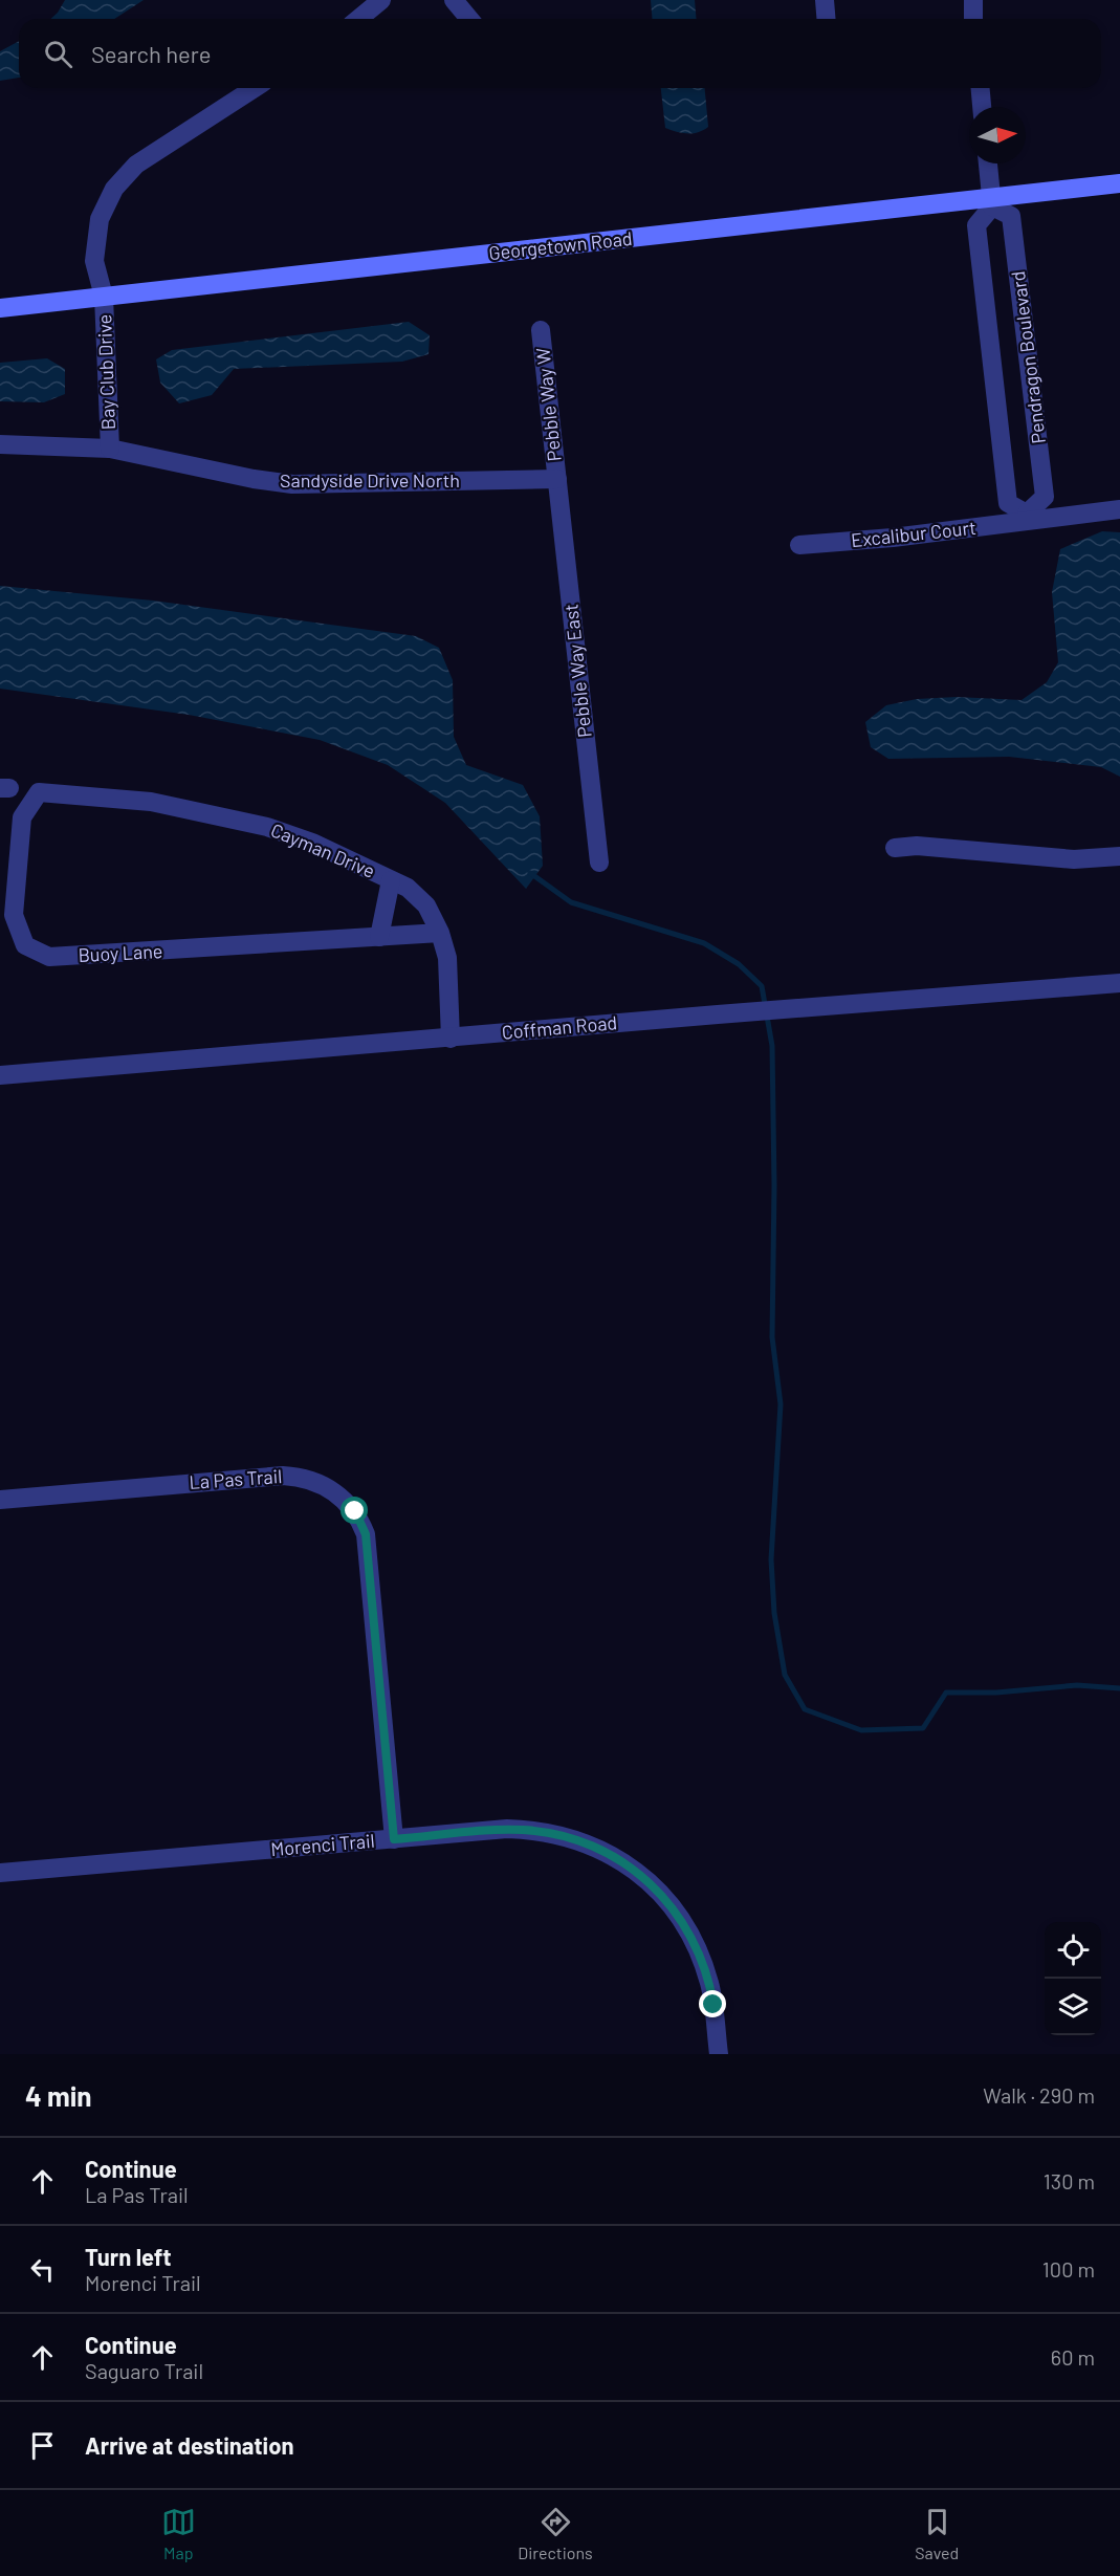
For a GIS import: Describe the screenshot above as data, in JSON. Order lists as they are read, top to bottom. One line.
{"streets":{"main road":["Georgetown Road"],"street":["Pendragon Boulevard","Bay Club Drive","Pebble Way W","Sandyside Drive North","Excalibur Court","Pebble Way East","Cayman Drive","Buoy Lane","Coffman Road","La Pas Trail","Morenci Trail"]},"crossings":[["Georgetown Road","Pendragon Boulevard"],["Georgetown Road","Bay Club Drive"],["Pendragon Boulevard","Excalibur Court"],["Bay Club Drive","Sandyside Drive North"],["Pebble Way W","Sandyside Drive North"],["Pebble Way W","Pebble Way East"],["Sandyside Drive North","Pebble Way East"],["Cayman Drive","Buoy Lane"],["Cayman Drive","Coffman Road"],["La Pas Trail","Morenci Trail"]],"north":"right","page":{"search":"Search here","heading":["4 min","Walk · 290 m"],"list":[["Continue","La Pas Trail","130 m"],["Turn left","Morenci Trail","100 m"],["Continue","Saguaro Trail","60 m"],"Arrive at destination"],"nav":["Map","Directions","Saved"]}}
